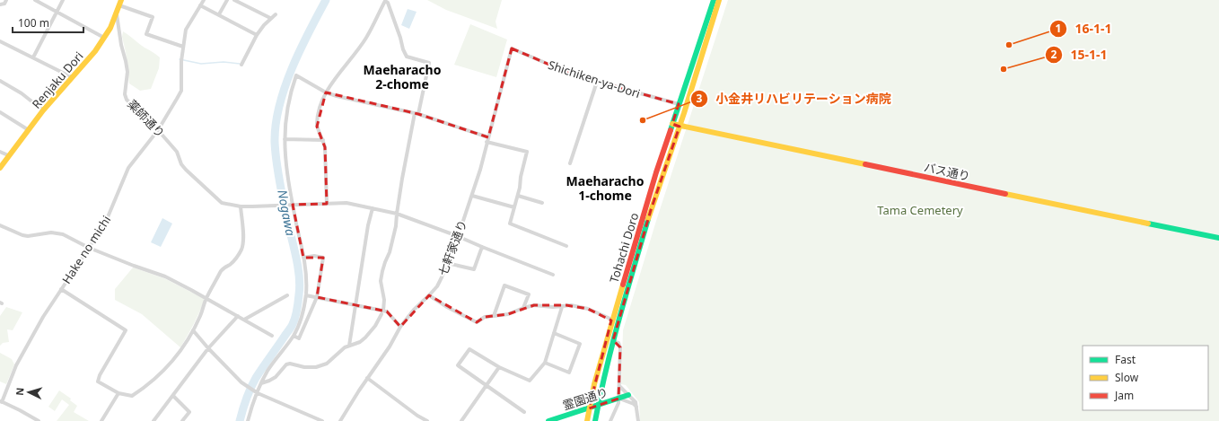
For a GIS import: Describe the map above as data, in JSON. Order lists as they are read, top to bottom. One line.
{"streets":{"main road":["Renjaku Dori","バス通り","Tohachi Doro","霊園通り"],"street":["Shichiken-ya-Dori","薬師通り","七軒家通り","Hake no michi"]},"crossings":[["Shichiken-ya-Dori","七軒家通り"],["Shichiken-ya-Dori","Tohachi Doro"],["Renjaku Dori","薬師通り"],["薬師通り","Hake no michi"],["バス通り","Tohachi Doro"],["Tohachi Doro","霊園通り"]],"districts":["Maeharacho 2-chome","Maeharacho 1-chome"],"water":["Nogawa"],"parks":["Tama Cemetery"],"places":["16-1-1","15-1-1","小金井リハビリテーション病院"],"legend":["Fast","Slow","Jam"],"scale_bar":"100 m","north":"left"}
